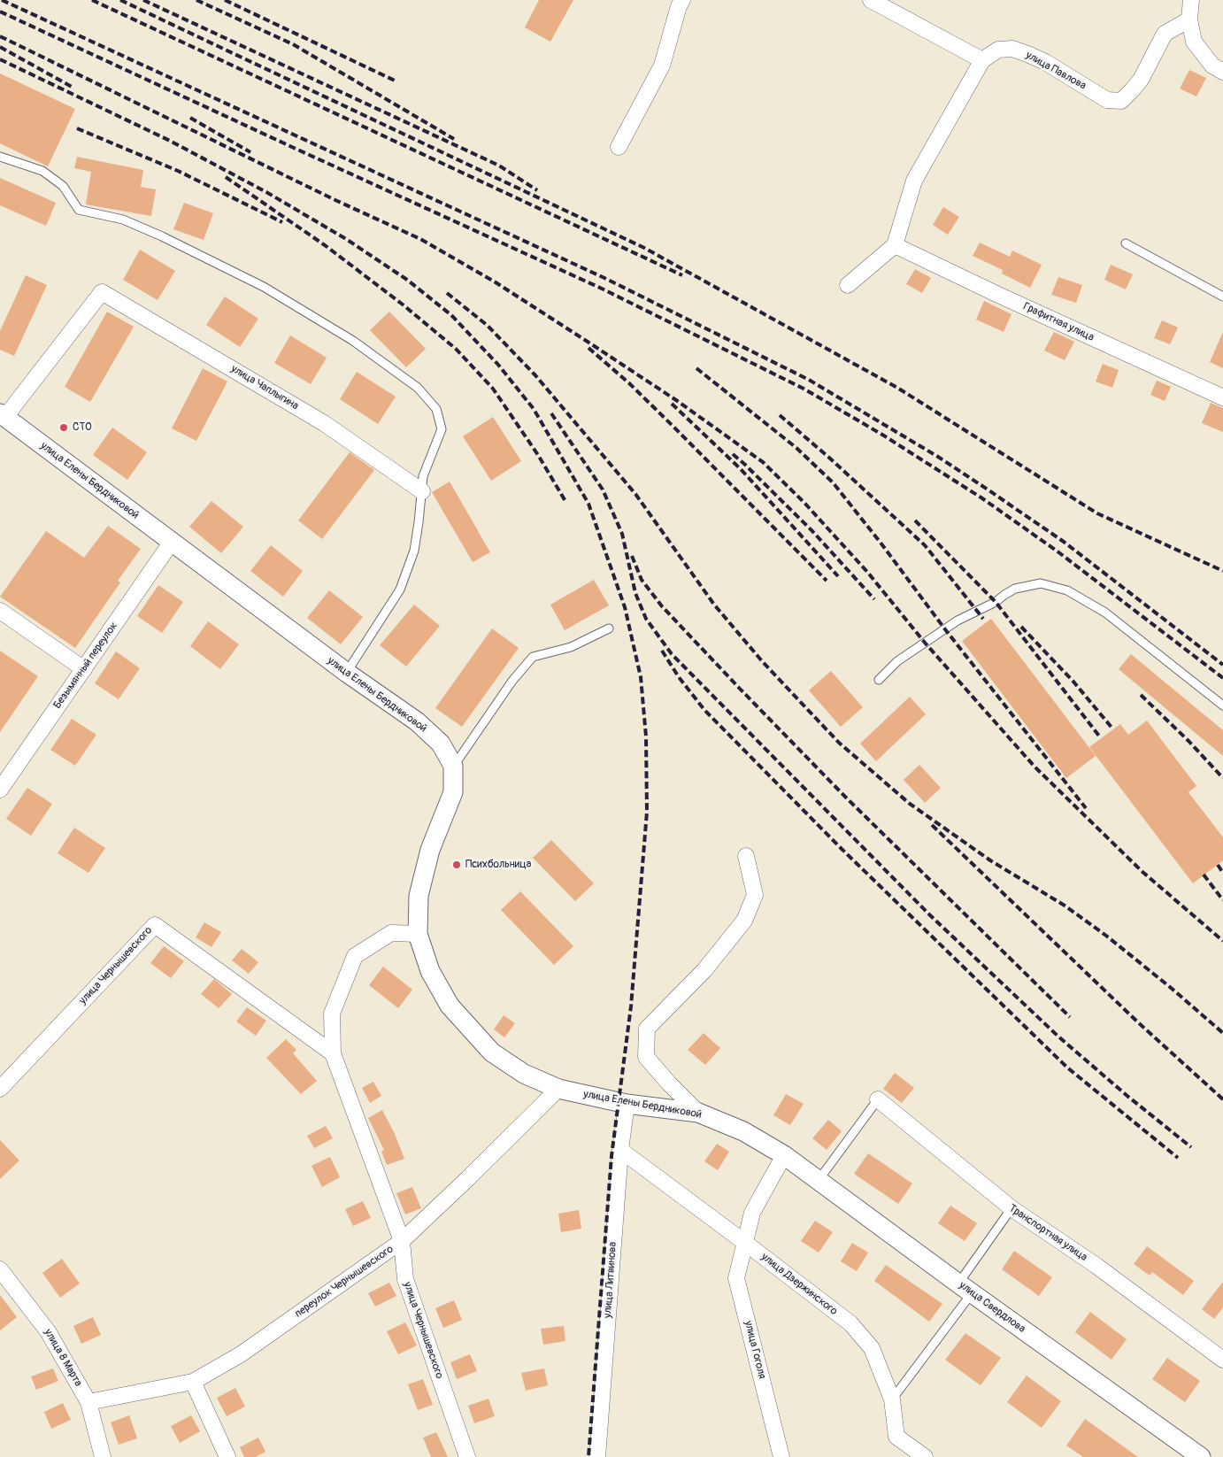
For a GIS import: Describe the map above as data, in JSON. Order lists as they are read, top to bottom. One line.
{"streets":{"street":["улица Павлова","Графитная улица","улица Чаплыгина","улица Елены Бердниковой","Безымянный переулок","улица Чернышевского","Транспортная улица","улица Литвинова","переулок Чернышевского","улица Дзержинского","улица Свердлова","улица Гоголя","улица 8 Марта"]},"crossings":[["улица Чаплыгина","улица Елены Бердниковой"],["улица Елены Бердниковой","Безымянный переулок"],["улица Елены Бердниковой","улица Чернышевского"],["улица Елены Бердниковой","улица Литвинова"],["улица Елены Бердниковой","переулок Чернышевского"],["улица Елены Бердниковой","улица Свердлова"],["улица Елены Бердниковой","улица Гоголя"],["улица Чернышевского","переулок Чернышевского"],["улица Литвинова","улица Дзержинского"],["переулок Чернышевского","улица 8 Марта"],["улица Дзержинского","улица Гоголя"],["улица Свердлова","улица Гоголя"]],"places":["СТО","Психбольница"]}
